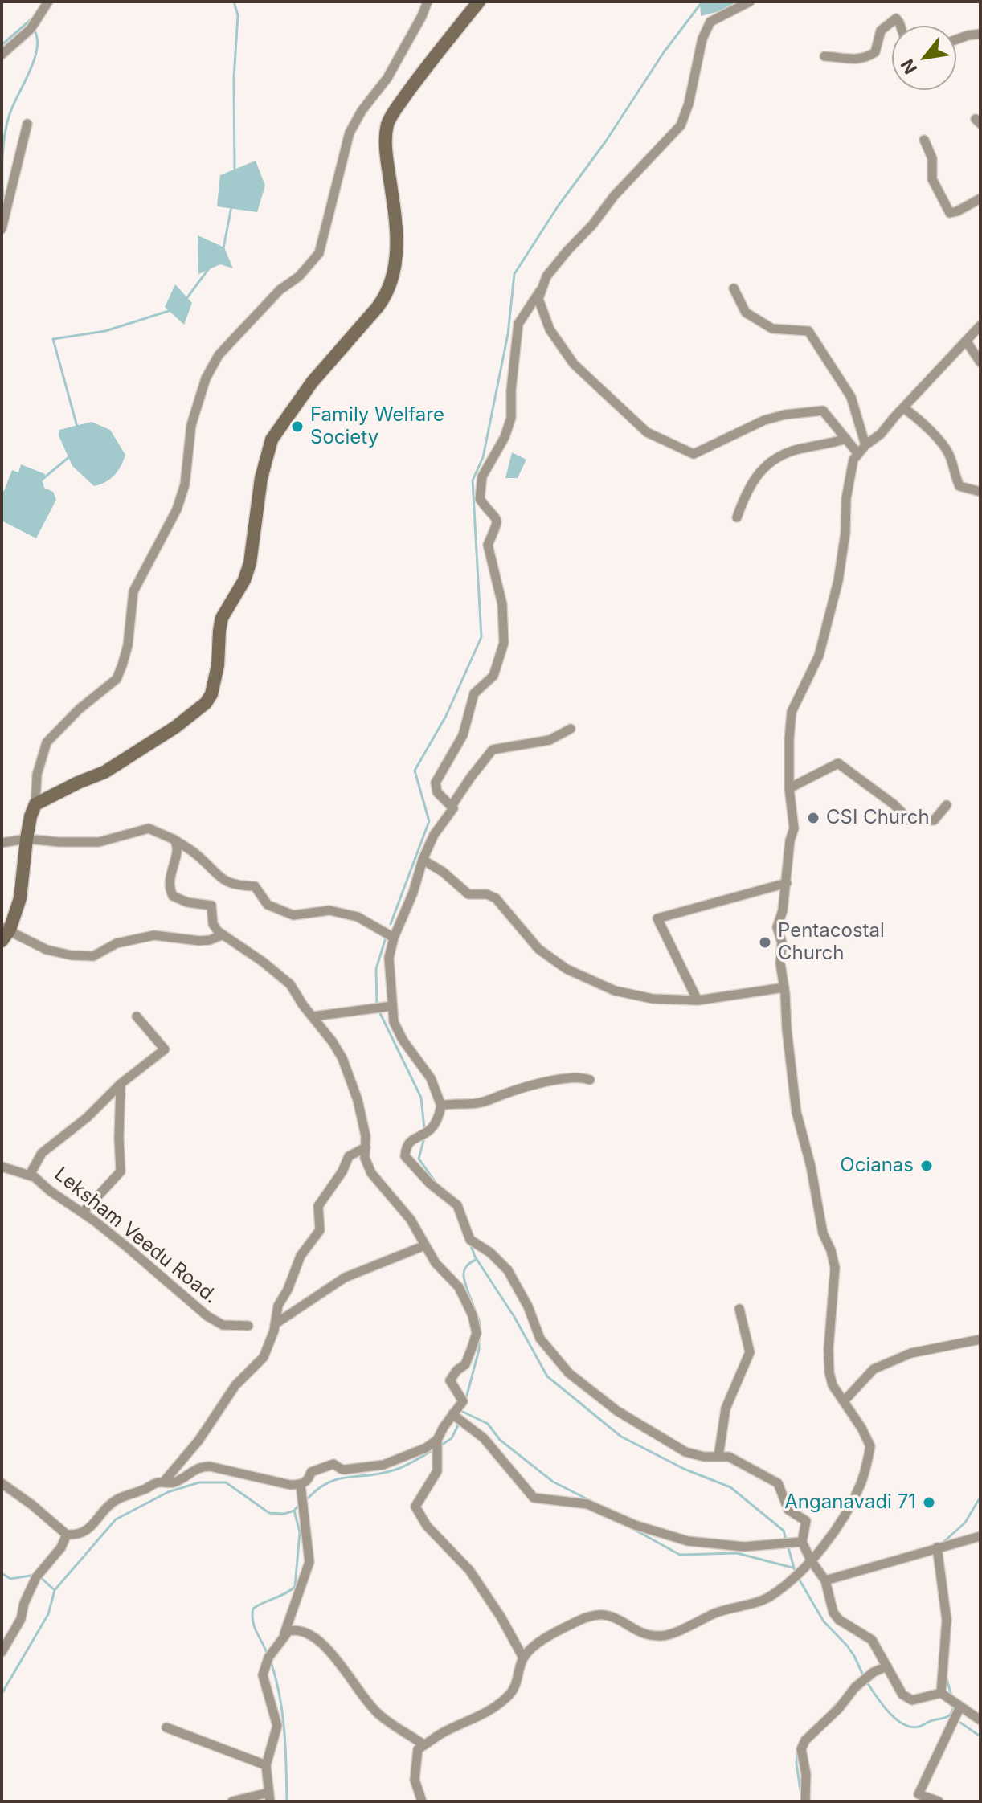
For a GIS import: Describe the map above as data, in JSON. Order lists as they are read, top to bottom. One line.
{"streets":{"street":["Leksham Veedu Road."]},"places":["Family Welfare Society","CSI Church","Pentacostal Church","Ocianas","Anganavadi 71"],"north":"bottom left"}
